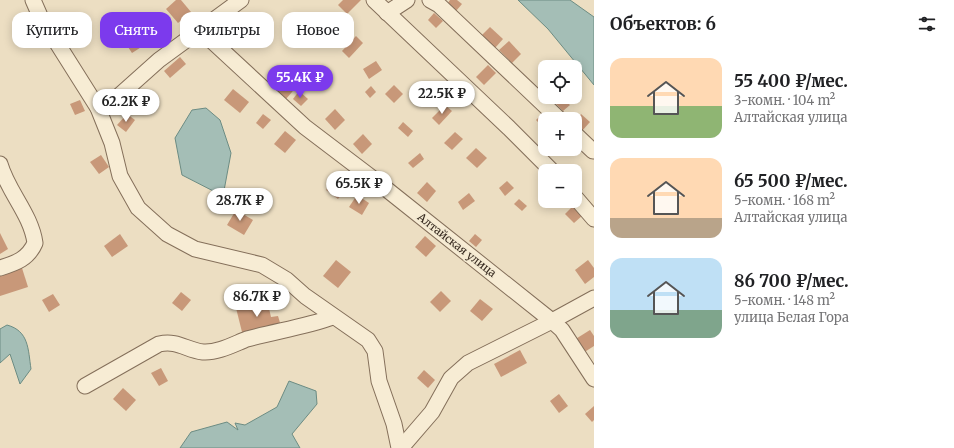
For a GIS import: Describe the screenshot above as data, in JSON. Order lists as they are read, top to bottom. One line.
{"streets":{"street":["Алтайская улица"]},"page":{"heading":"Объектов: 6","chip":["Купить","Снять","Фильтры","Новое"],"list":[{"name":"55 400 ₽/мес.","note":"3-комн. · 104 m² · Алтайская улица"},{"name":"65 500 ₽/мес.","note":"5-комн. · 168 m² · Алтайская улица"},{"name":"86 700 ₽/мес.","note":"5-комн. · 148 m² · улица Белая Гора"}],"map_buttons":["+","−"],"price":["55.4K ₽","22.5K ₽","62.2K ₽","65.5K ₽","28.7K ₽","86.7K ₽"]}}
